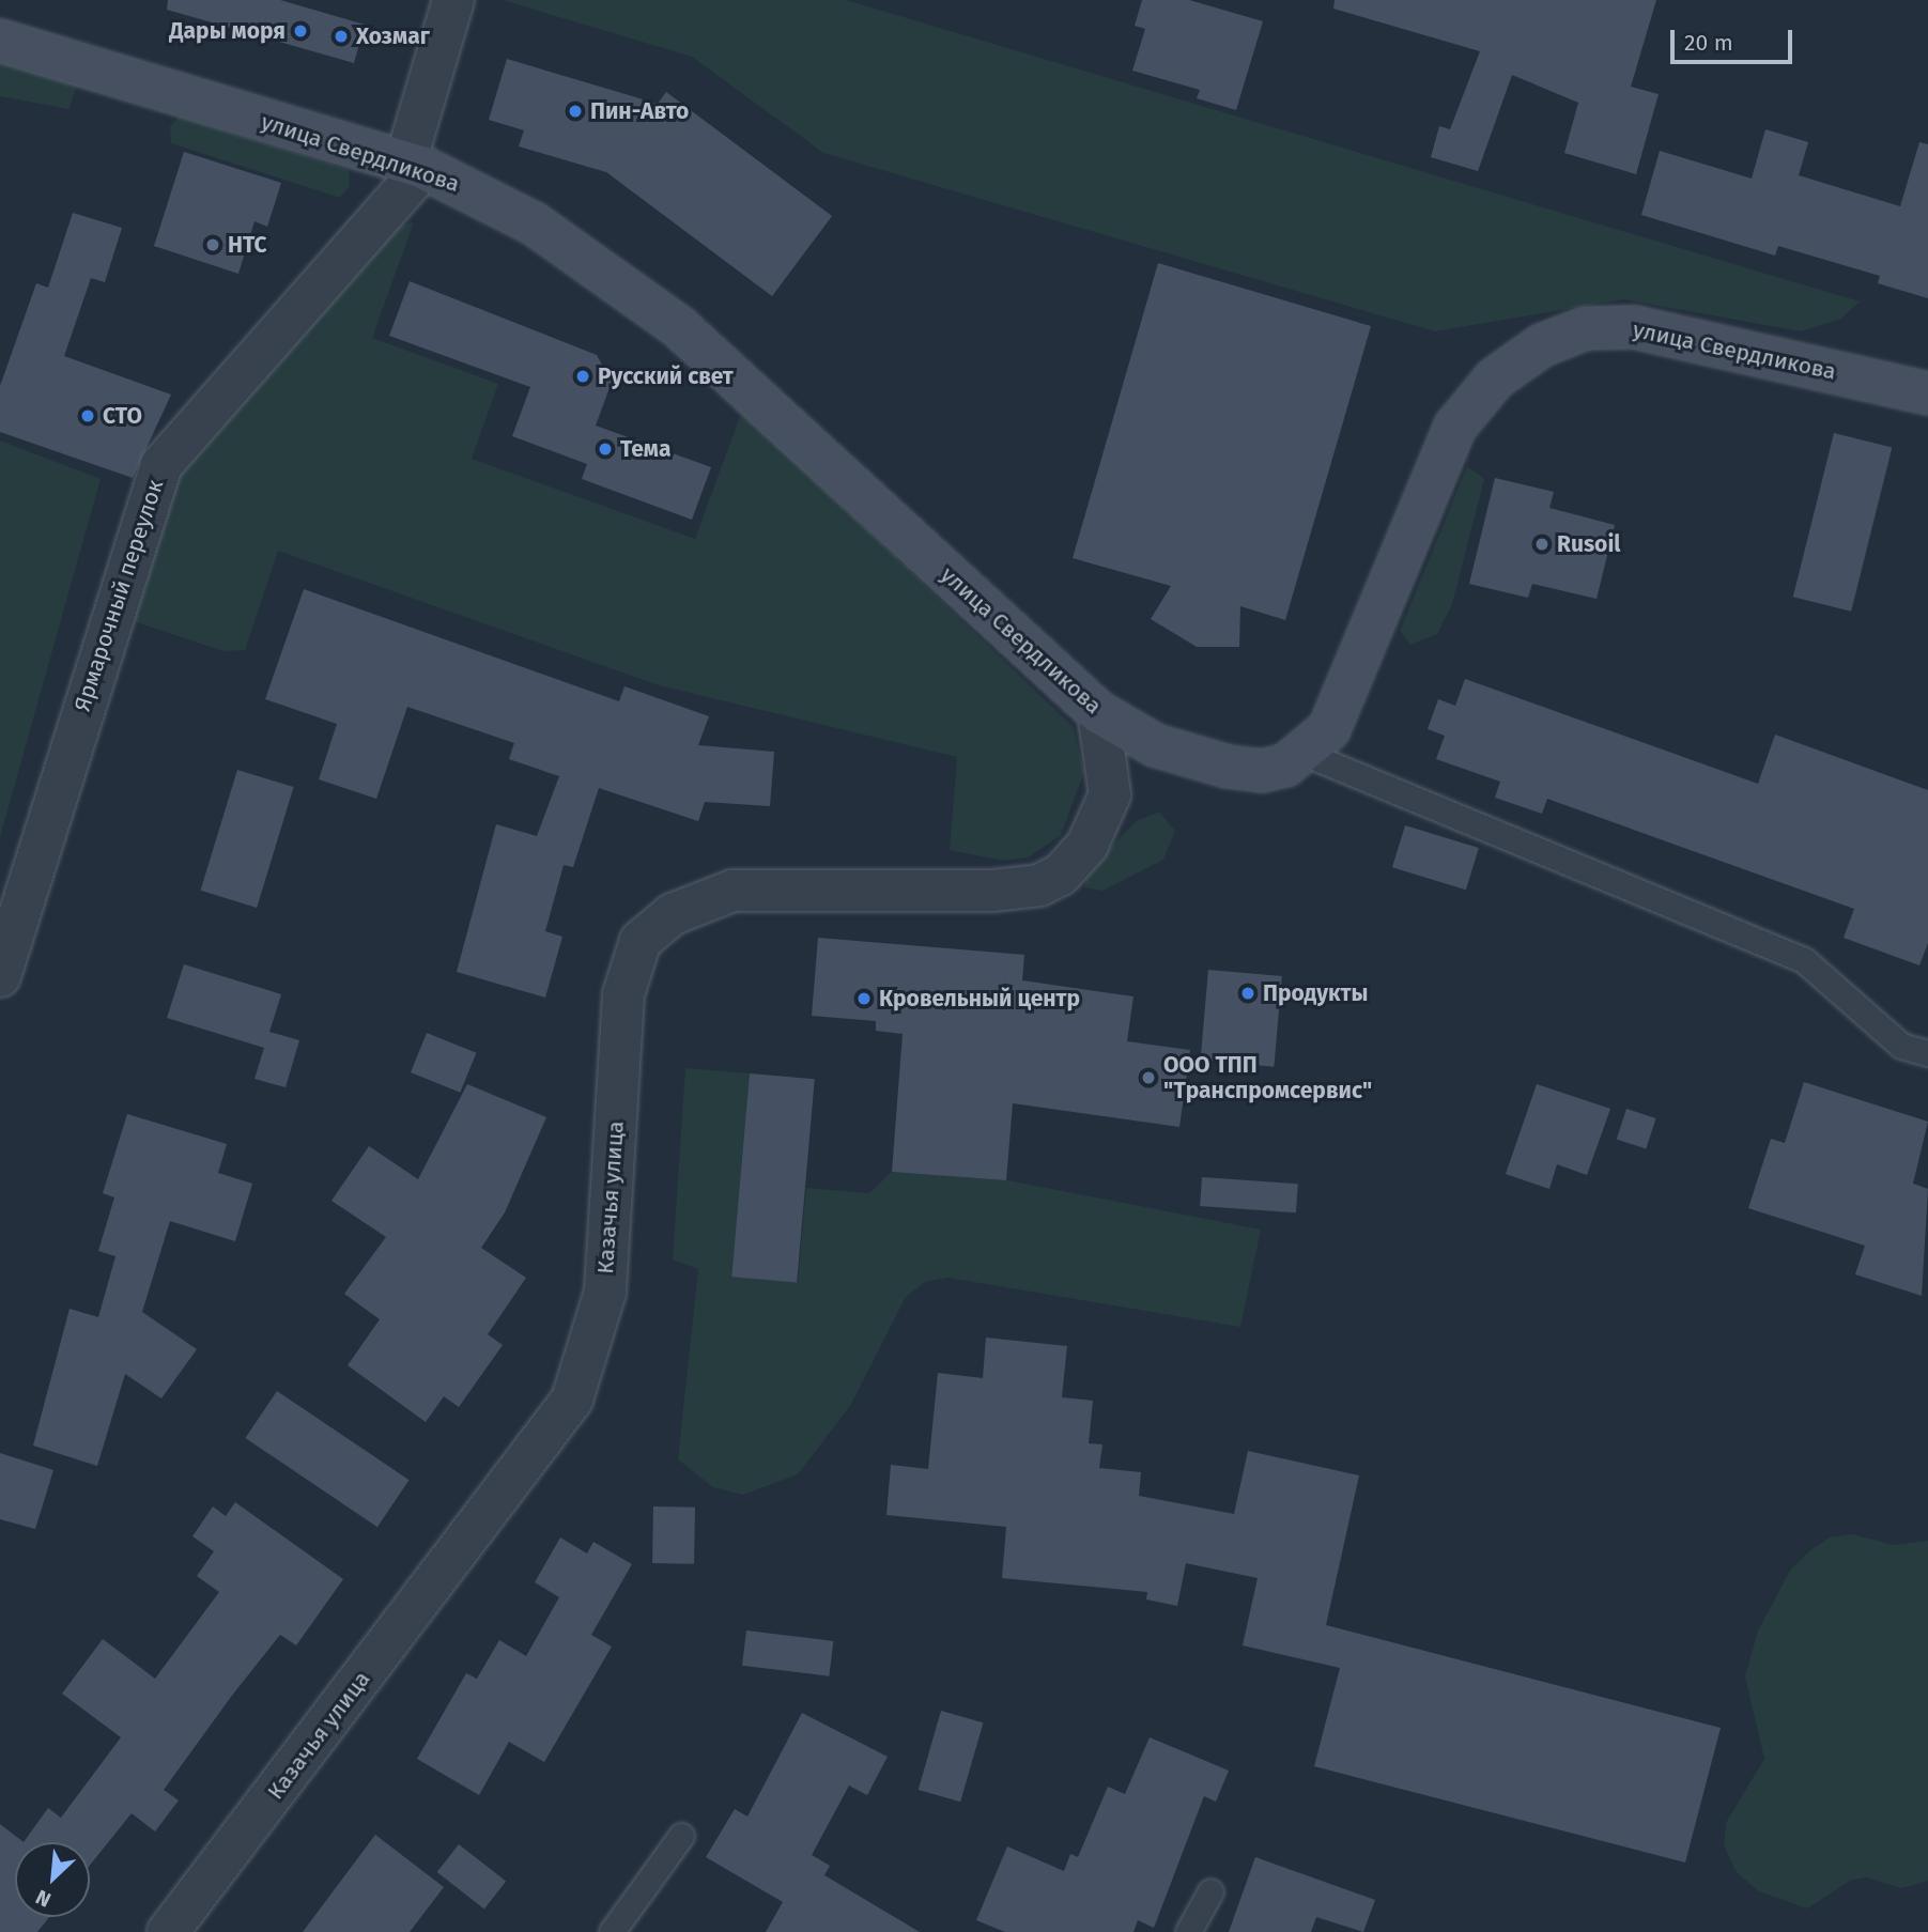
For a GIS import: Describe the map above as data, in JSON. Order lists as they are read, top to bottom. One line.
{"streets":{"street":["улица Свердликова","Ярмарочный переулок","Казачья улица"]},"crossings":[["улица Свердликова","Ярмарочный переулок"],["улица Свердликова","Казачья улица"]],"places":["Дары моря","Хозмаг","Пин-Авто","НТС","Русский свет","СТО","Тема","Rusoil","Продукты","Кровельный центр","ООО ТПП \"Транспромсервис\""],"scale_bar":"20 m","north":"bottom left"}
